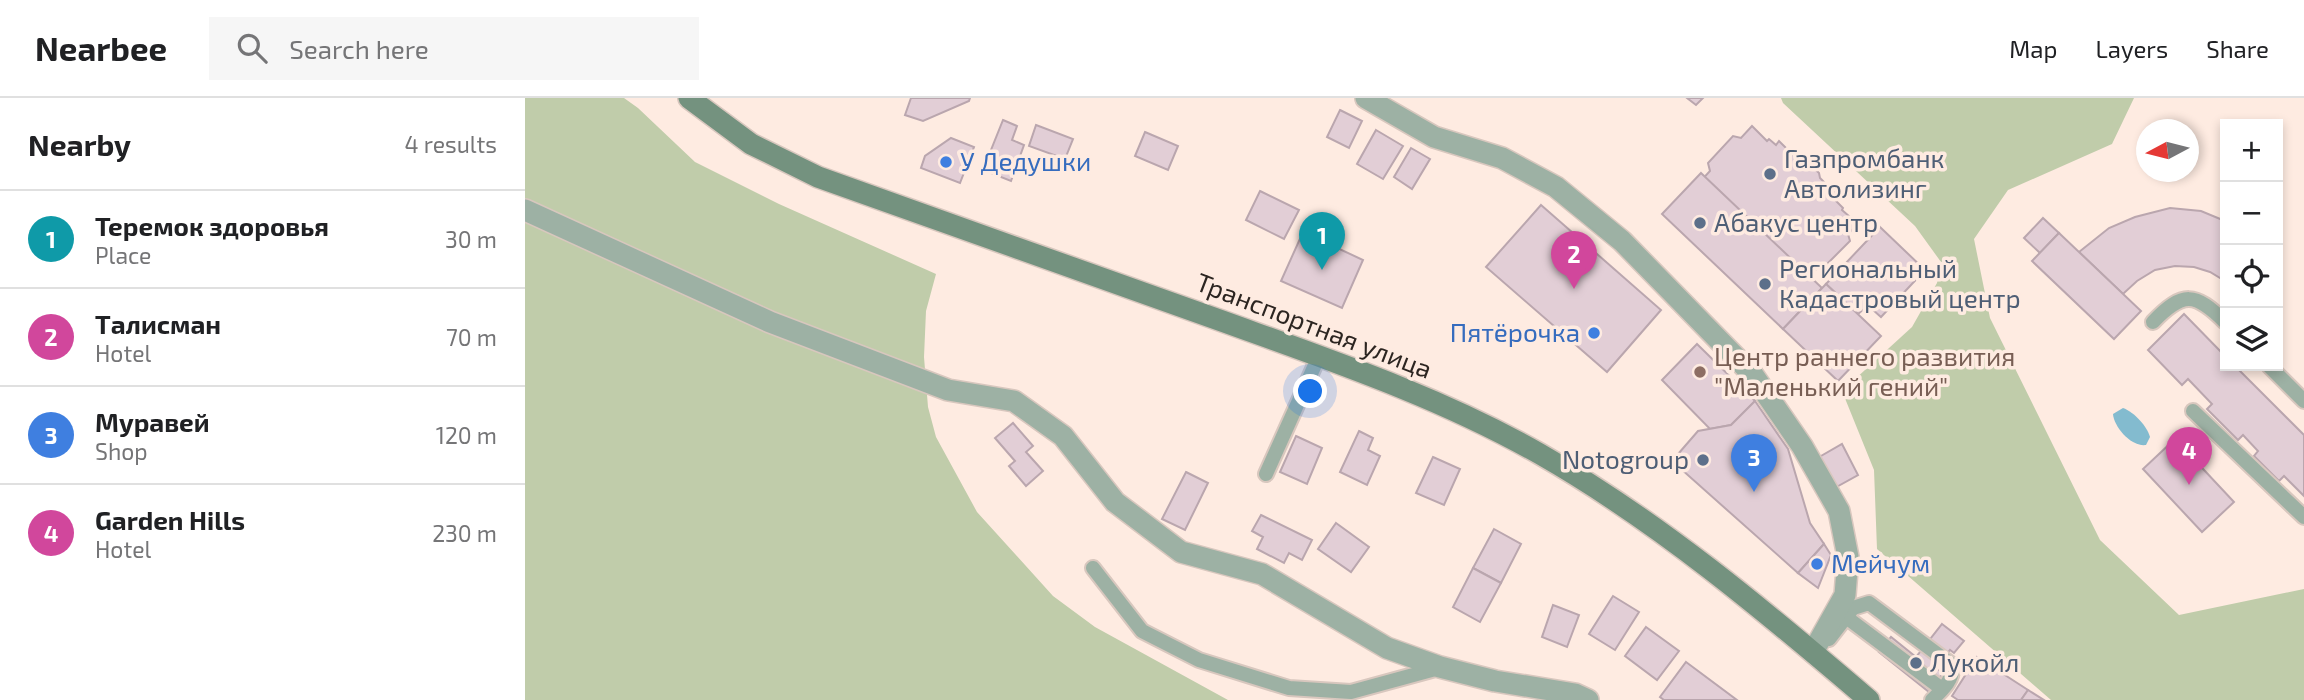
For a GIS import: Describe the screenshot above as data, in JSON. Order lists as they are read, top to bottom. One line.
{"streets":{"main road":["Транспортная улица"]},"places":["У Дедушки","Газпромбанк Автолизинг","Абакус центр","Региональный Кадастровый центр","Пятёрочка","Центр раннего развития \"Маленький гений\"","Notogroup","Мейчум","Лукойл"],"north":"left","page":{"header":"Nearbee","search":"Search here","nav":["Map","Layers","Share"],"heading":["Nearby","4 results"],"map_buttons":["+","−"],"list":[{"mark":"1","name":"Теремок здоровья","note":"Place","value":"30 m"},{"mark":"2","name":"Талисман","note":"Hotel","value":"70 m"},{"mark":"3","name":"Муравей","note":"Shop","value":"120 m"},{"mark":"4","name":"Garden Hills","note":"Hotel","value":"230 m"}],"pins":["1","2","4","3"]}}
